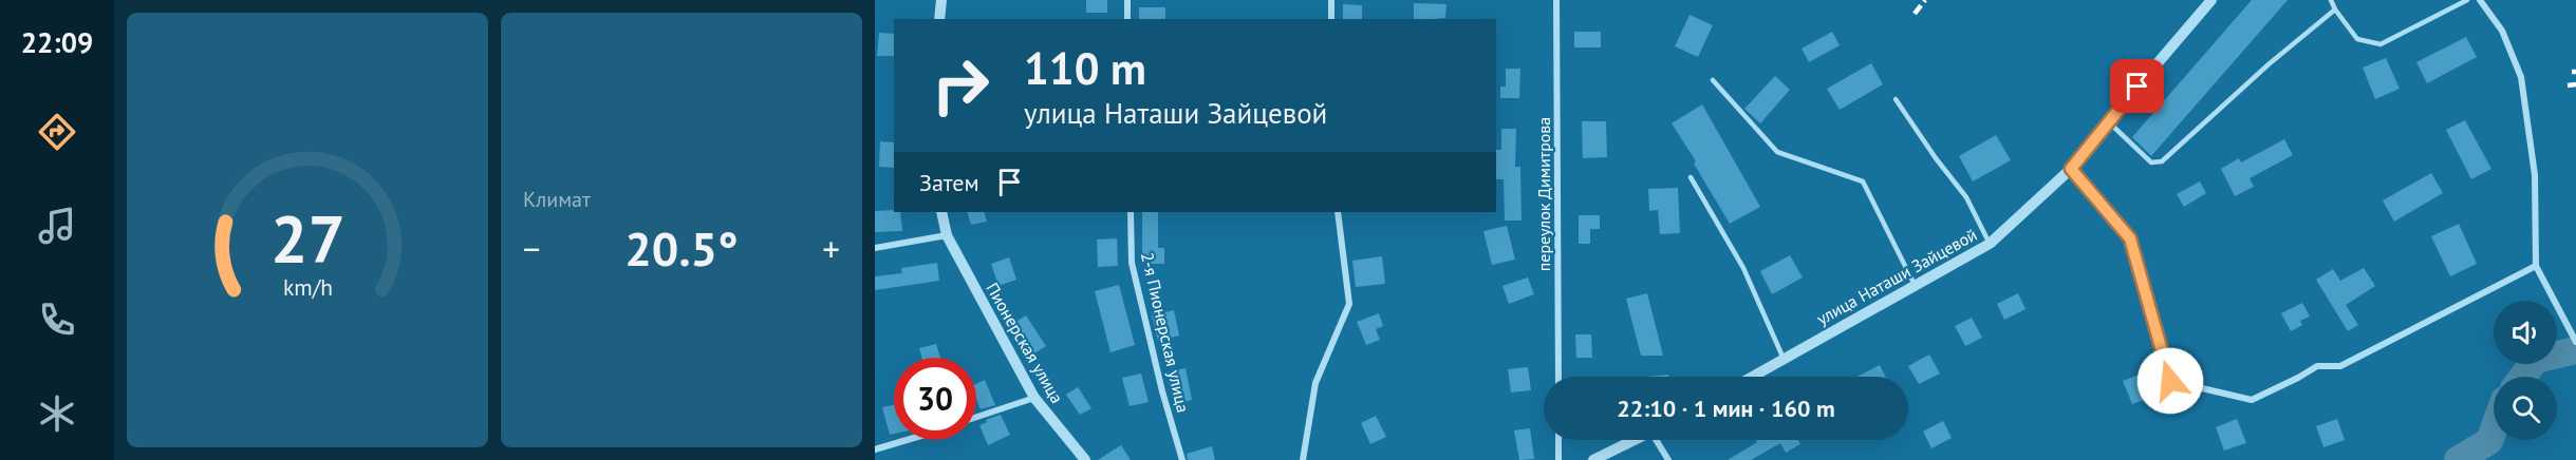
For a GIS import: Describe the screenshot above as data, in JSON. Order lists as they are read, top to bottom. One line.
{"streets":{"street":["переулок Димитрова","улица Наташи Зайцевой","2-я Пионерская улица","Пионерская улица"]},"page":{"tabs":"22:09","tile":"Климат","turn":["110 m","улица Наташи Зайцевой"],"then":"Затем","heat":["−","20.5°","+"],"limit":"30","trip":"22:10 · 1 мин · 160 m","gauge":["27","km/h"]}}
